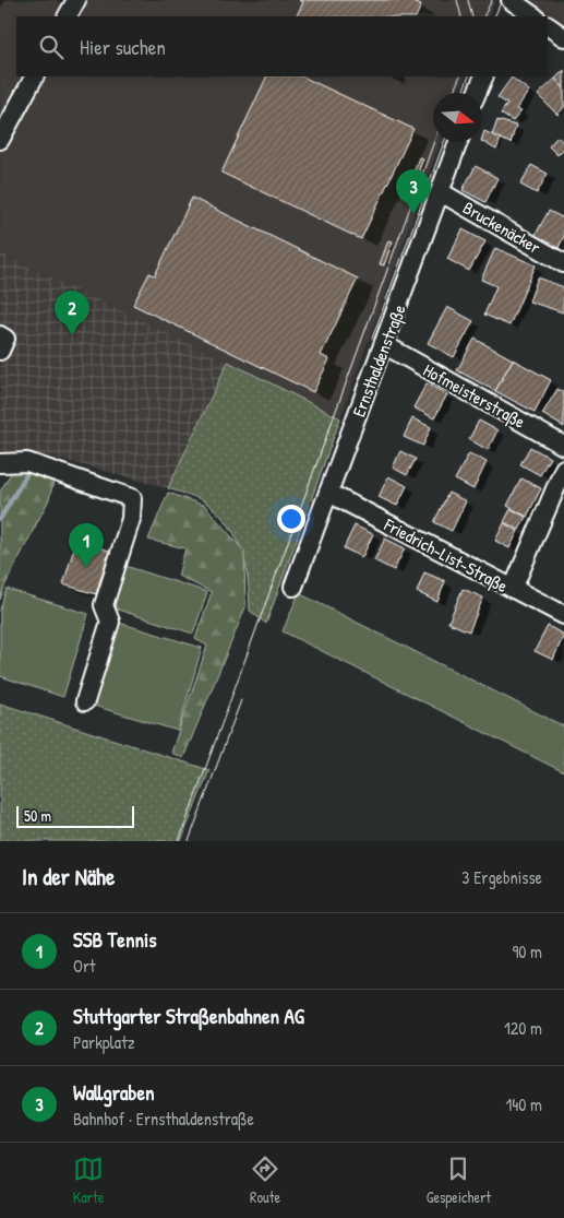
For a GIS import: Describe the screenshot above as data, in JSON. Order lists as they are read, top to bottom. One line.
{"streets":{"street":["Bruckenäcker","Ernsthaldenstraße","Hofmeisterstraße","Friedrich-List-Straße"]},"crossings":[["Bruckenäcker","Ernsthaldenstraße"],["Ernsthaldenstraße","Hofmeisterstraße"],["Ernsthaldenstraße","Friedrich-List-Straße"]],"scale_bar":"50 m","north":"right","page":{"search":"Hier suchen","pins":["3","2","1"],"scale":"50 m","heading":["In der Nähe","3 Ergebnisse"],"list":[{"mark":"1","name":"SSB Tennis","note":"Ort","value":"90 m"},{"mark":"2","name":"Stuttgarter Straßenbahnen AG","note":"Parkplatz","value":"120 m"},{"mark":"3","name":"Wallgraben","note":"Bahnhof · Ernsthaldenstraße","value":"140 m"}],"nav":["Karte","Route","Gespeichert"]}}
